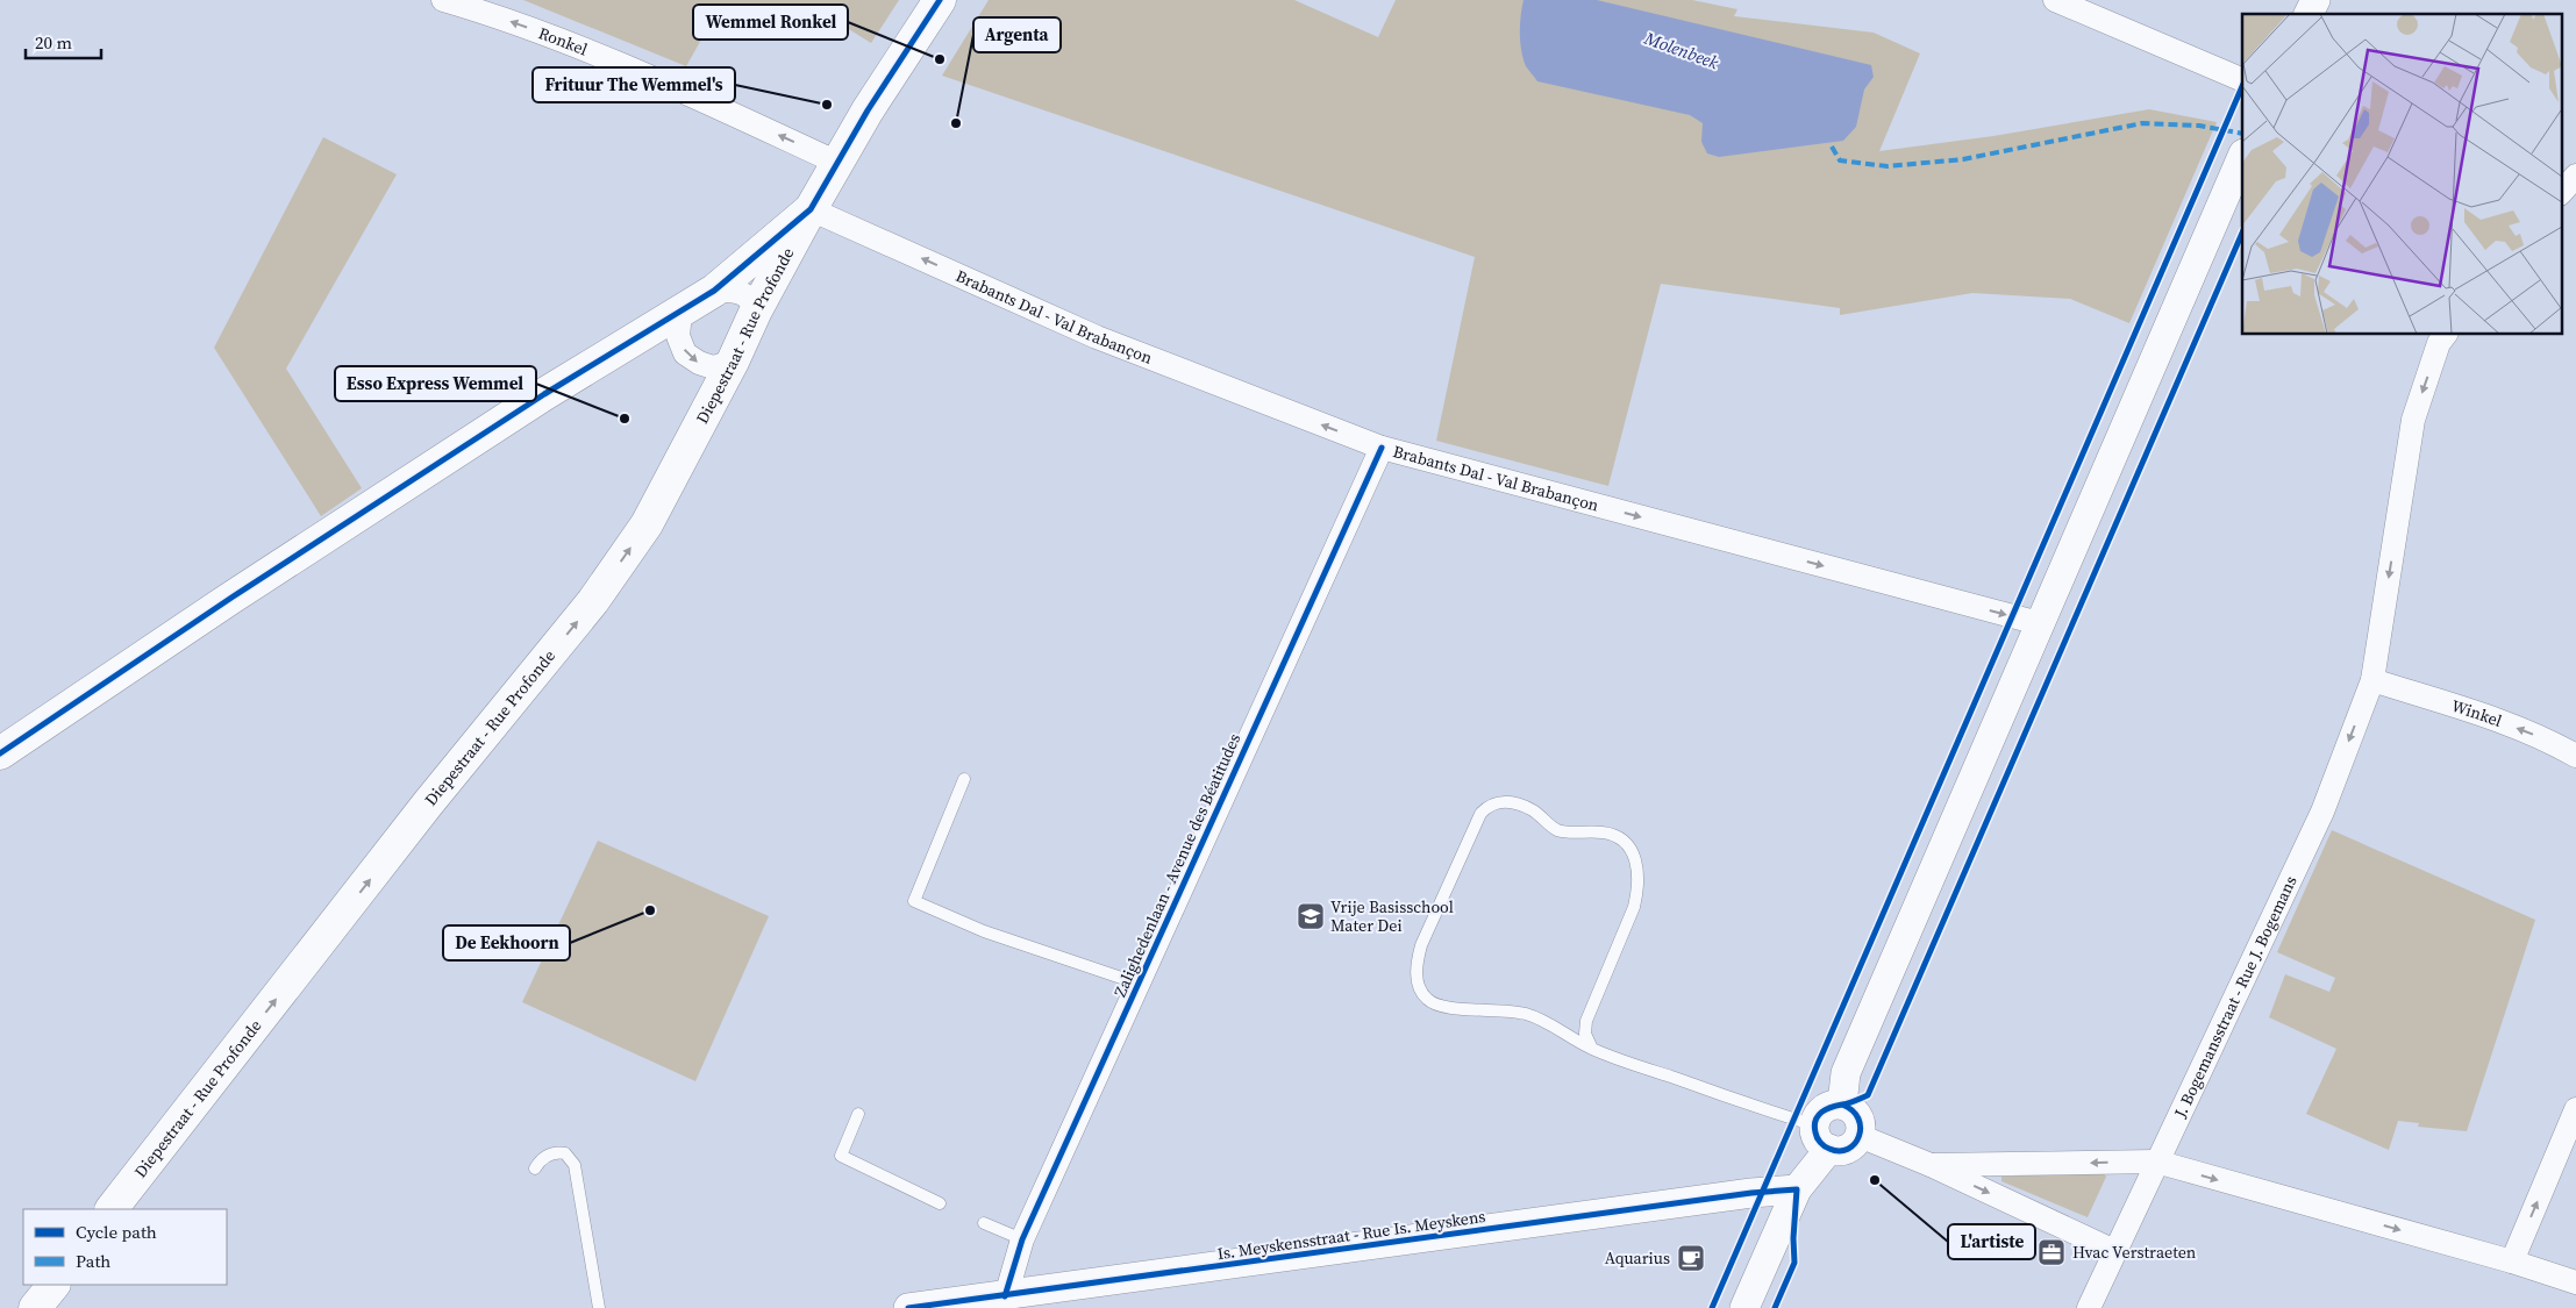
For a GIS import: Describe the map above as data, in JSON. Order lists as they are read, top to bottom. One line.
{"streets":{"main road":["Diepestraat - Rue Profonde"],"street":["Ronkel","Brabants Dal - Val Brabançon","Winkel","Zalighedenlaan - Avenue des Béatitudes","J. Bogemansstraat - Rue J. Bogemans","Is. Meyskensstraat - Rue Is. Meyskens"]},"crossings":[["Ronkel","Diepestraat - Rue Profonde"],["Brabants Dal - Val Brabançon","Diepestraat - Rue Profonde"],["Brabants Dal - Val Brabançon","Zalighedenlaan - Avenue des Béatitudes"],["Winkel","J. Bogemansstraat - Rue J. Bogemans"],["Zalighedenlaan - Avenue des Béatitudes","Is. Meyskensstraat - Rue Is. Meyskens"]],"one_way":["Ronkel","Winkel","J. Bogemansstraat - Rue J. Bogemans"],"water":["Molenbeek"],"places":{"other":["Wemmel Ronkel","Frituur The Wemmel's","Argenta","Esso Express Wemmel","De Eekhoorn","L'artiste"],"school or university":["Vrije Basisschool Mater Dei"],"office":["Hvac Verstraeten"],"cafe":["Aquarius"]},"legend":["Cycle path","Path"],"scale_bar":"20 m"}
